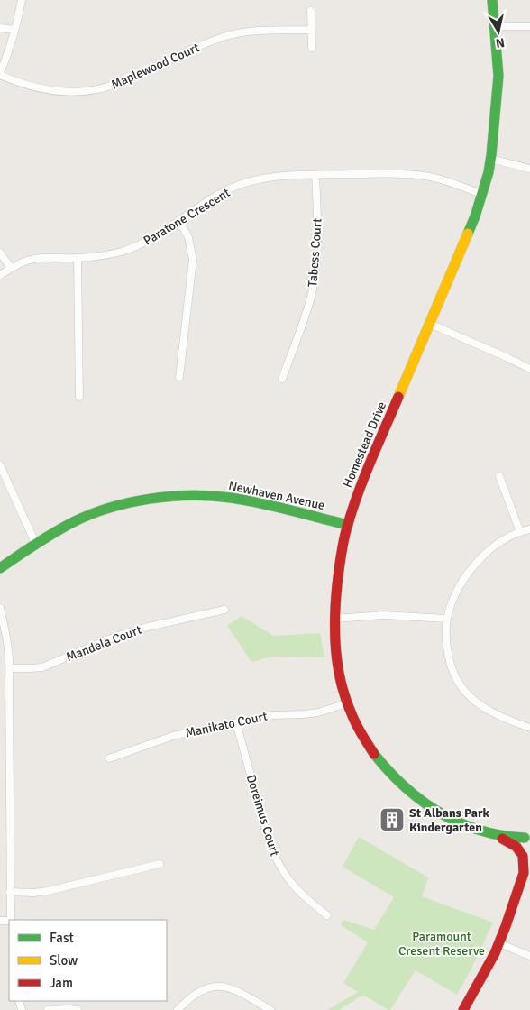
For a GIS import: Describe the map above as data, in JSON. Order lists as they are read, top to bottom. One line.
{"streets":{"street":["Maplewood Court","Paratone Crescent","Tabess Court","Homestead Drive","Newhaven Avenue","Mandela Court","Manikato Court","Doreimus Court"]},"crossings":[["Paratone Crescent","Tabess Court"],["Paratone Crescent","Homestead Drive"],["Homestead Drive","Newhaven Avenue"],["Homestead Drive","Manikato Court"],["Manikato Court","Doreimus Court"]],"parks":["Paramount Cresent Reserve"],"places":{"building":["St Albans Park Kindergarten"]},"legend":["Fast","Slow","Jam"],"north":"bottom"}
